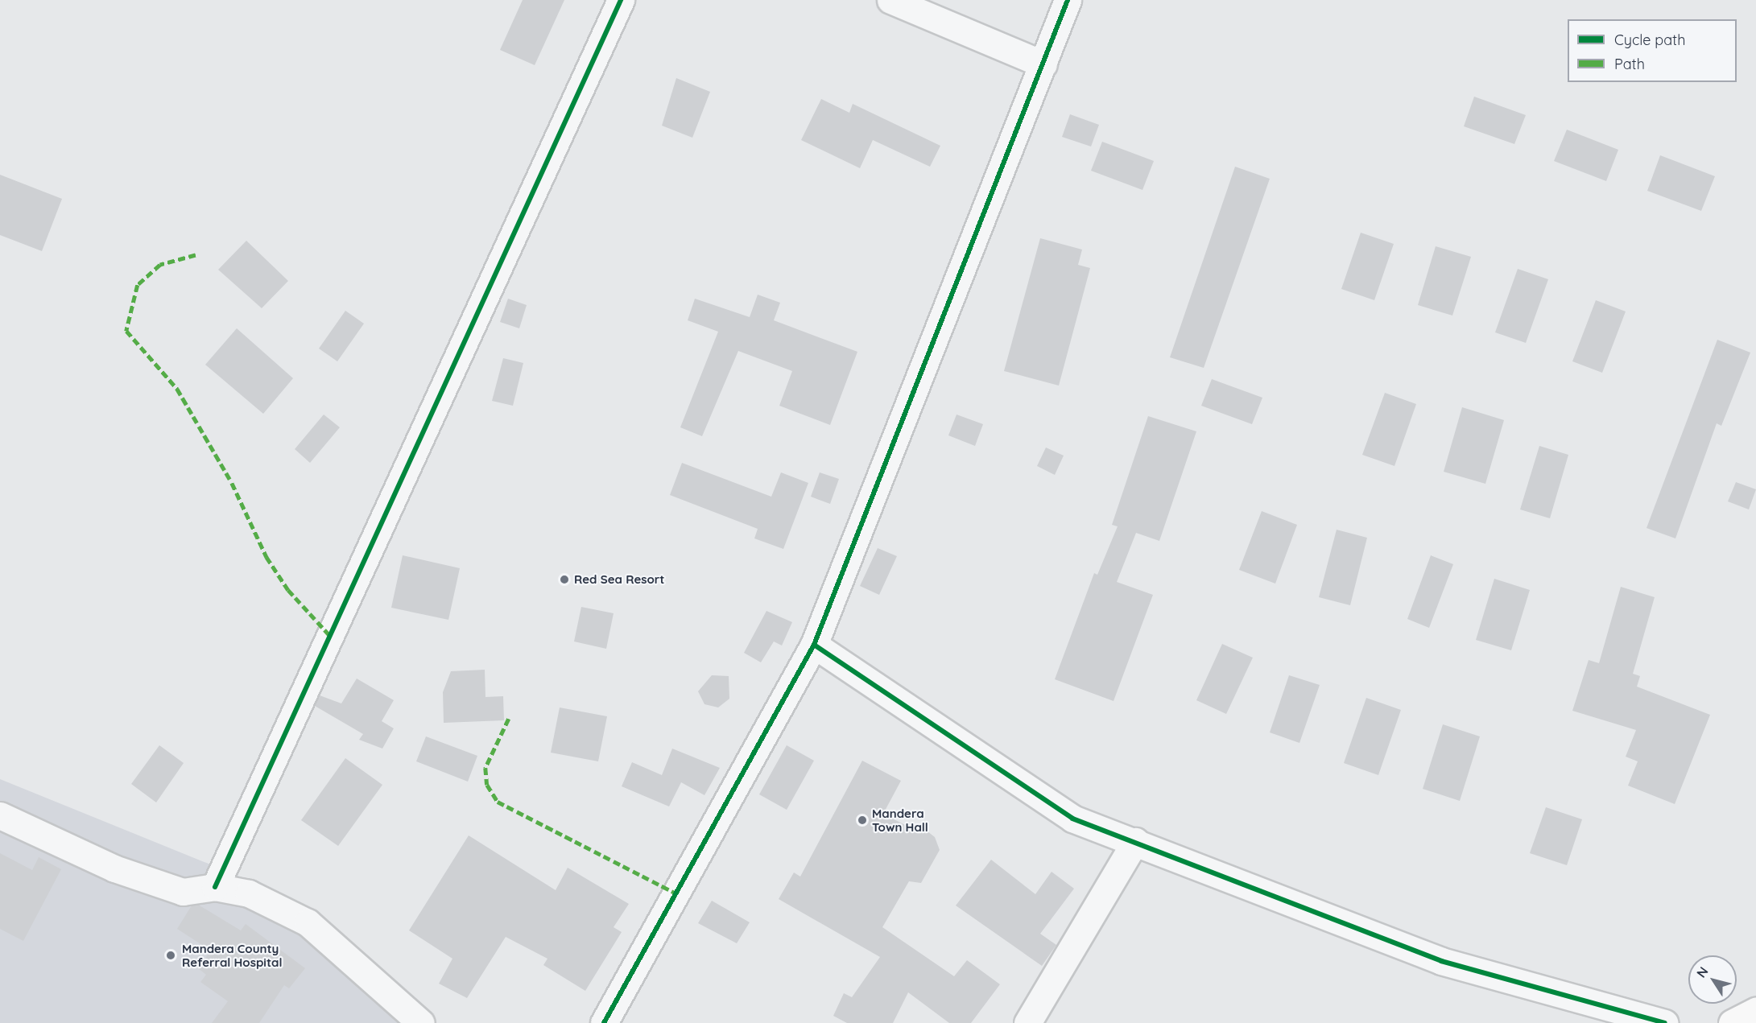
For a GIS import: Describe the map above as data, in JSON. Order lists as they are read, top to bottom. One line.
{"places":["Red Sea Resort","Mandera Town Hall","Mandera County Referral Hospital"],"legend":["Cycle path","Path"],"north":"top left"}
